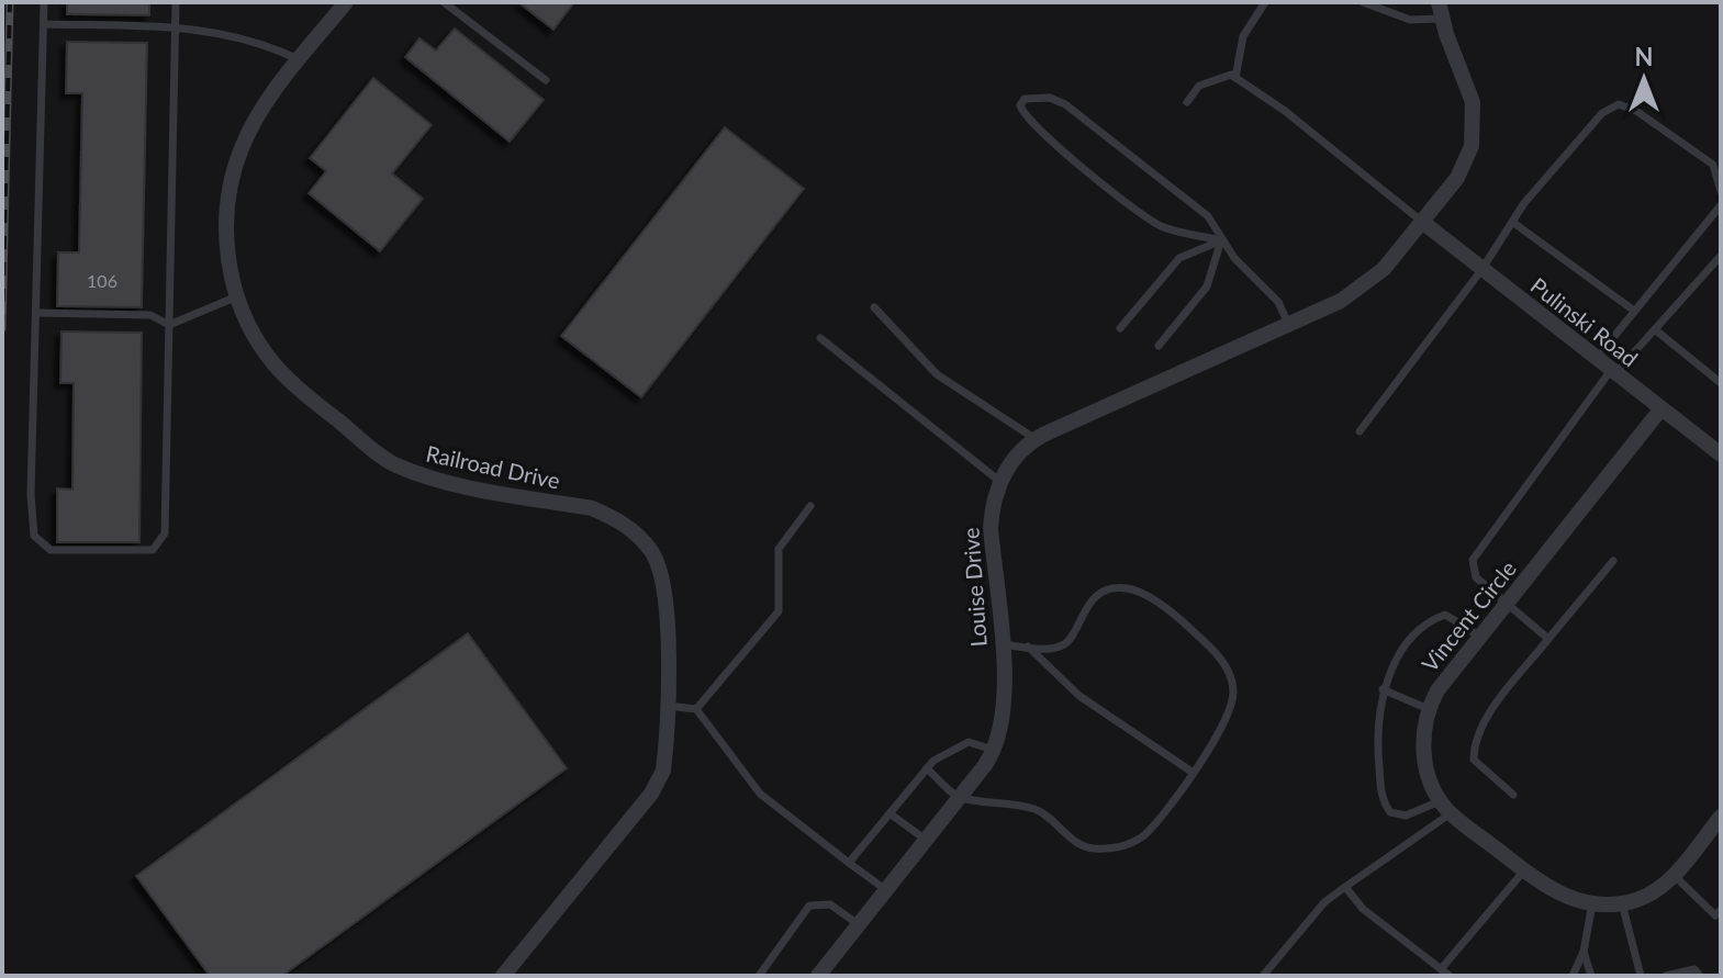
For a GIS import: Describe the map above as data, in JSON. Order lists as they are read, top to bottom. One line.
{"streets":{"street":["Pulinski Road","Railroad Drive","Louise Drive","Vincent Circle"]},"crossings":[["Pulinski Road","Louise Drive"],["Pulinski Road","Vincent Circle"]],"house_numbers":["106"],"north":"top"}
